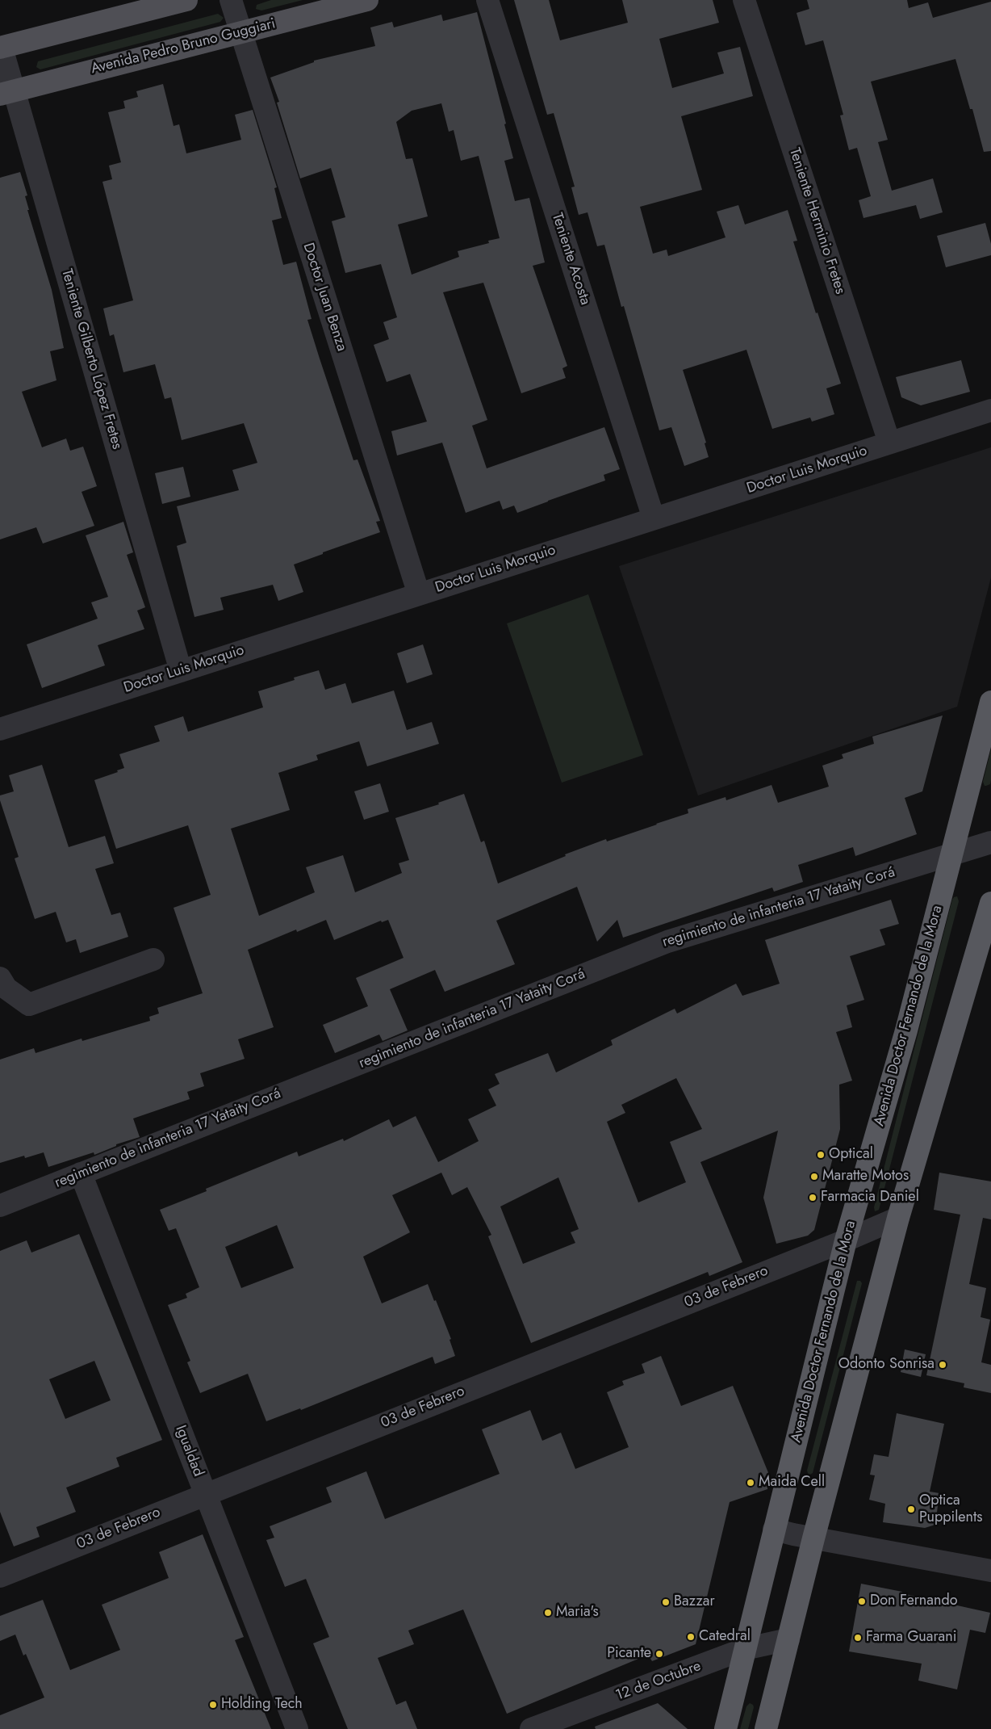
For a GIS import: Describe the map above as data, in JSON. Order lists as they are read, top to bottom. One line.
{"streets":{"highway":["Avenida Doctor Fernando de la Mora"],"main road":["Avenida Pedro Bruno Guggiari"],"street":["Teniente Herminio Fretes","Teniente Acosta","Doctor Juan Benza","Teniente Gilberto López Fretes","Doctor Luis Morquio","regimiento de infanteria 17 Yataity Corá","03 de Febrero","Igualdad","12 de Octubre"]},"crossings":[["Avenida Pedro Bruno Guggiari","Doctor Juan Benza"],["Avenida Pedro Bruno Guggiari","Teniente Gilberto López Fretes"],["Teniente Herminio Fretes","Doctor Luis Morquio"],["Teniente Acosta","Doctor Luis Morquio"],["Doctor Juan Benza","Doctor Luis Morquio"],["Teniente Gilberto López Fretes","Doctor Luis Morquio"],["regimiento de infanteria 17 Yataity Corá","Avenida Doctor Fernando de la Mora"],["regimiento de infanteria 17 Yataity Corá","Igualdad"],["Avenida Doctor Fernando de la Mora","03 de Febrero"],["Avenida Doctor Fernando de la Mora","12 de Octubre"],["03 de Febrero","Igualdad"]],"places":["Optical","Maratte Motos","Farmacia Daniel","Odonto Sonrisa","Maida Cell","Optica Puppilents","Don Fernando","Bazzar","Maria's","Catedral","Farma Guarani","Picante","Holding Tech"]}
